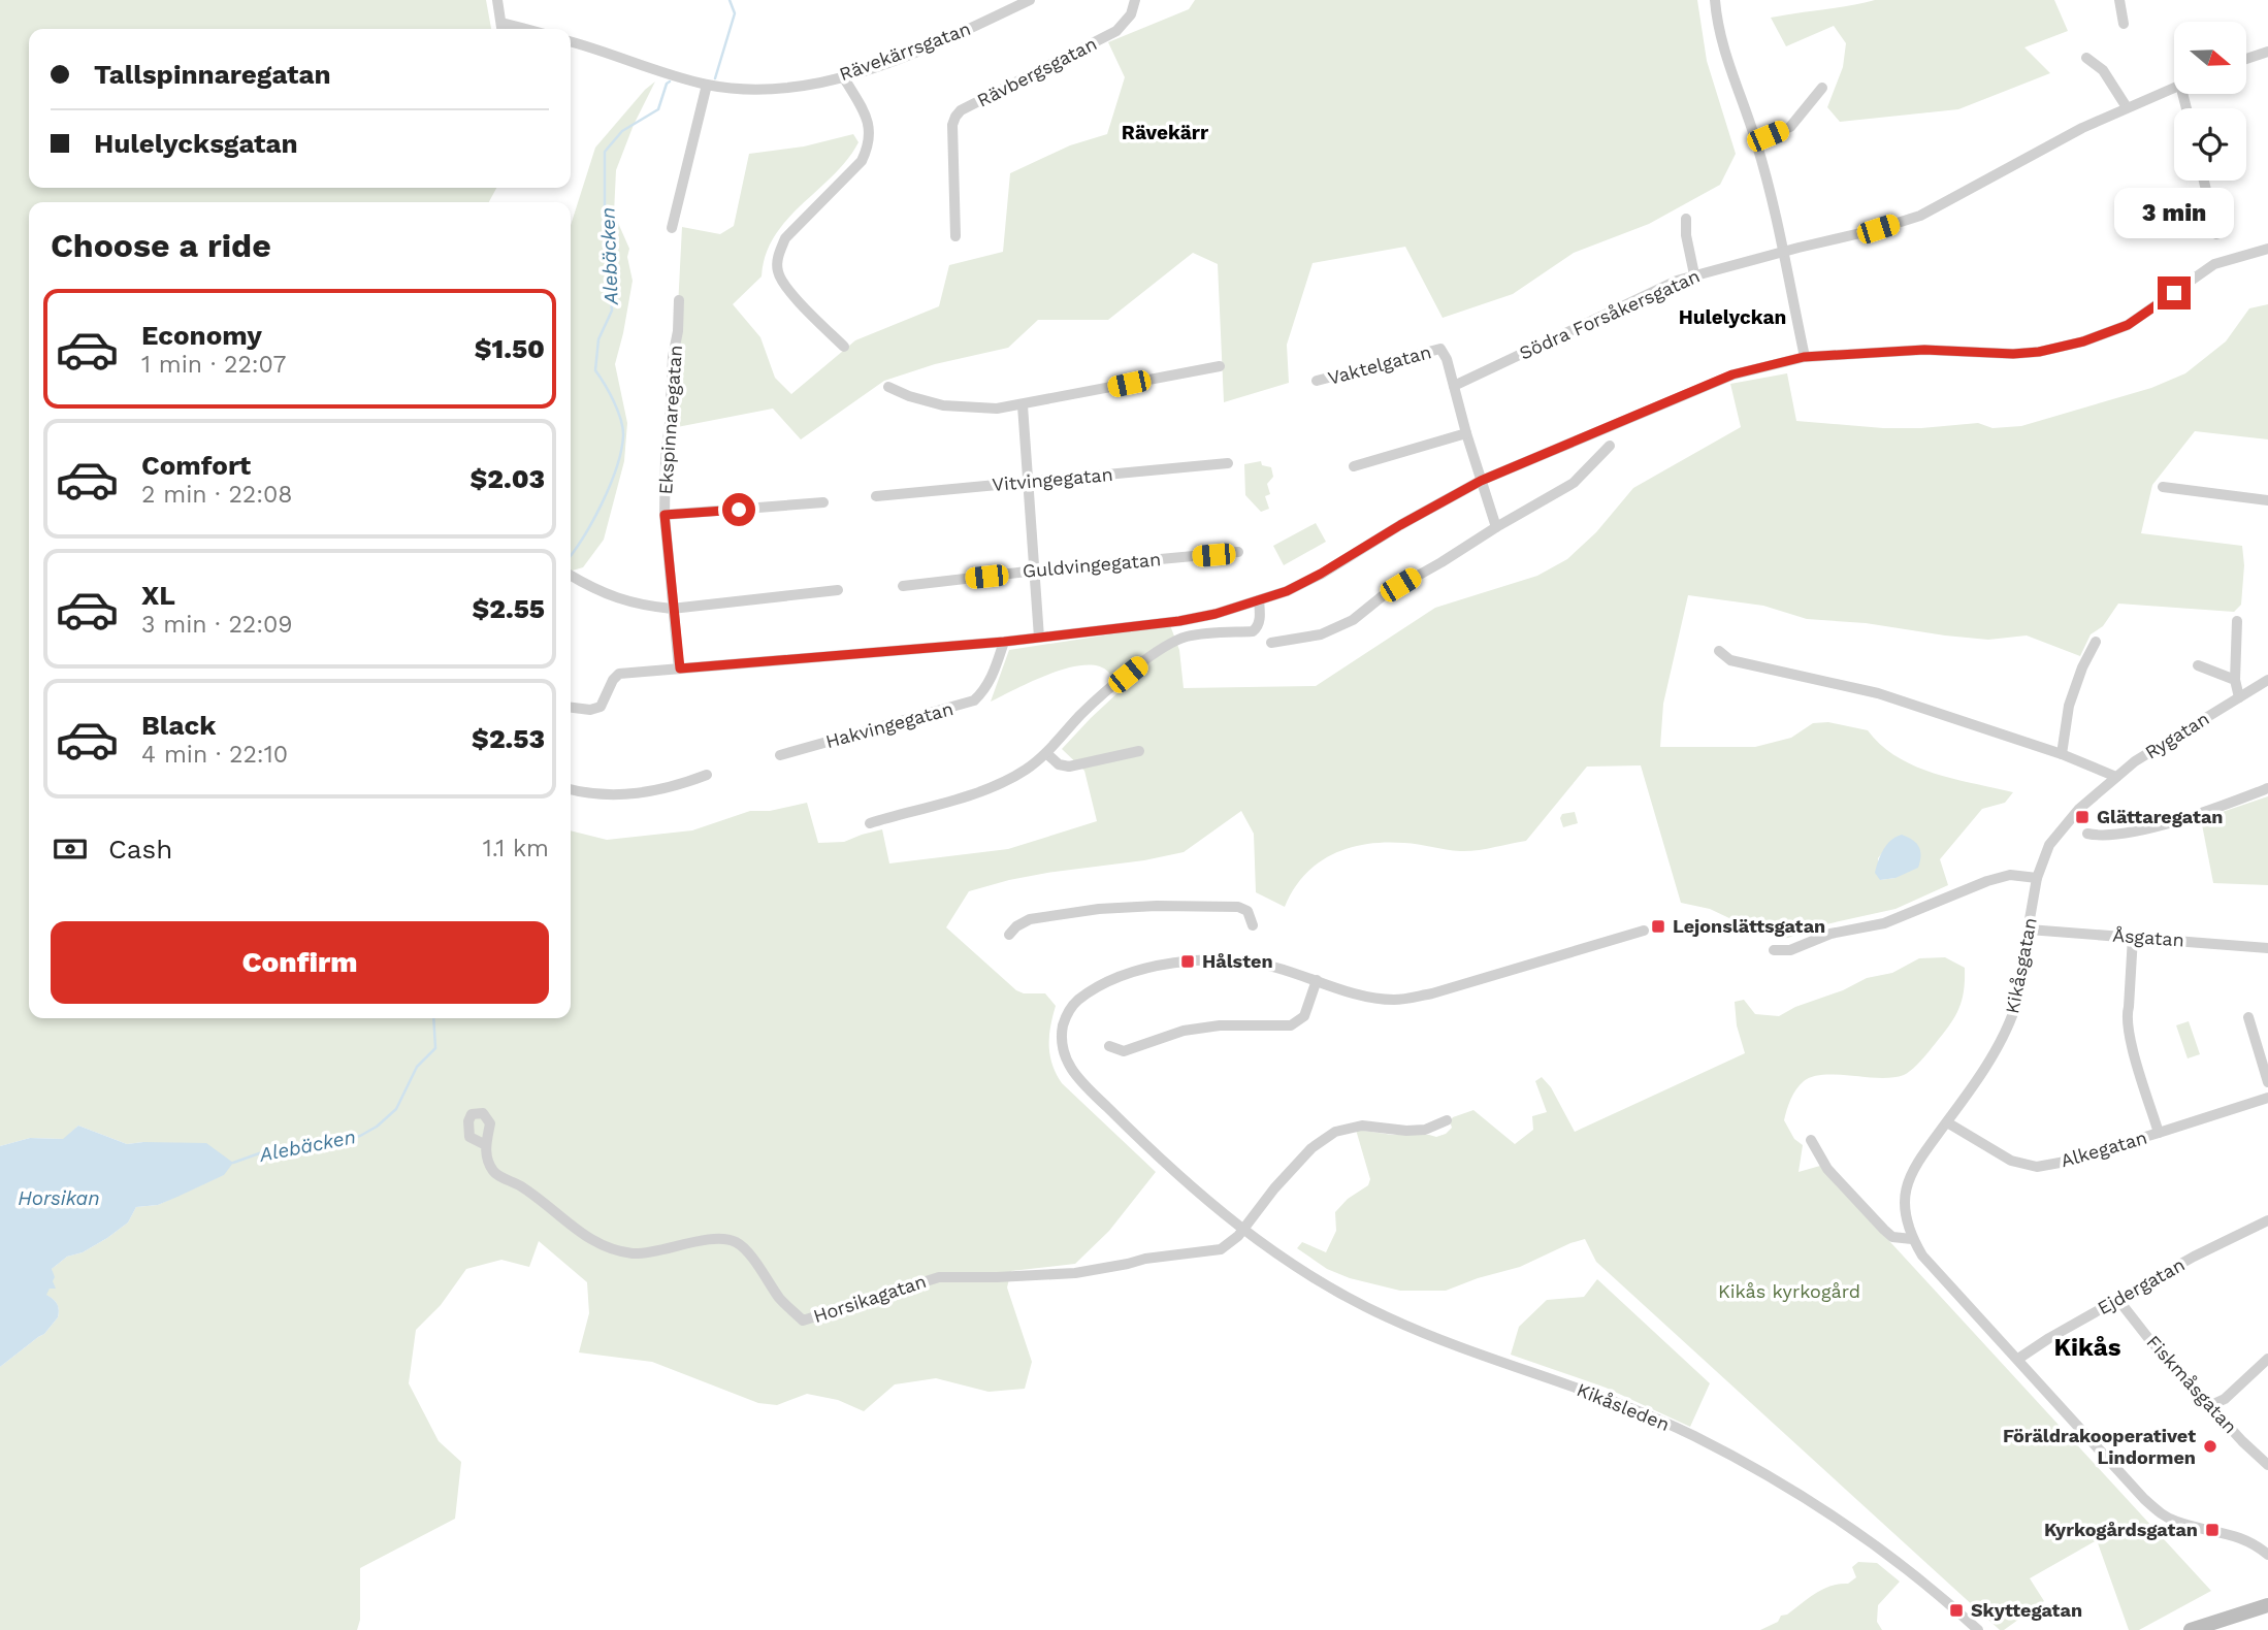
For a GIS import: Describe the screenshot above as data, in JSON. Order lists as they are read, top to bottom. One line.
{"streets":{"street":["Rävekärrsgatan","Rävbergsgatan","Södra Forsåkersgatan","Vaktelgatan","Ekspinnaregatan","Vitvingegatan","Guldvingegatan","Hakvingegatan","Rygatan","Åsgatan","Kikåsgatan","Alkegatan","Ejdergatan","Horsikagatan","Fiskmåsgatan","Kikåsleden"]},"crossings":[["Södra Forsåkersgatan","Vaktelgatan"],["Rygatan","Kikåsgatan"],["Åsgatan","Kikåsgatan"],["Kikåsgatan","Alkegatan"],["Ejdergatan","Fiskmåsgatan"],["Horsikagatan","Kikåsleden"]],"districts":["Rävekärr","Hulelyckan","Kikås"],"water":["Alebäcken","Horsikan"],"parks":["Kikås kyrkogård"],"places":{"transit":["Glättaregatan","Lejonslättsgatan","Hålsten","Kyrkogårdsgatan","Skyttegatan"],"other":["Föräldrakooperativet Lindormen"]},"north":"right","page":{"banner":["Tallspinnaregatan","Hulelycksgatan"],"bubble":"3 min","heading":"Choose a ride","list":[{"name":"Economy","note":"1 min · 22:07","value":"$1.50"},{"name":"Comfort","note":"2 min · 22:08","value":"$2.03"},{"name":"XL","note":"3 min · 22:09","value":"$2.55"},{"name":"Black","note":"4 min · 22:10","value":"$2.53"}],"pay":["Cash","1.1 km"],"buttons":"Confirm"}}
